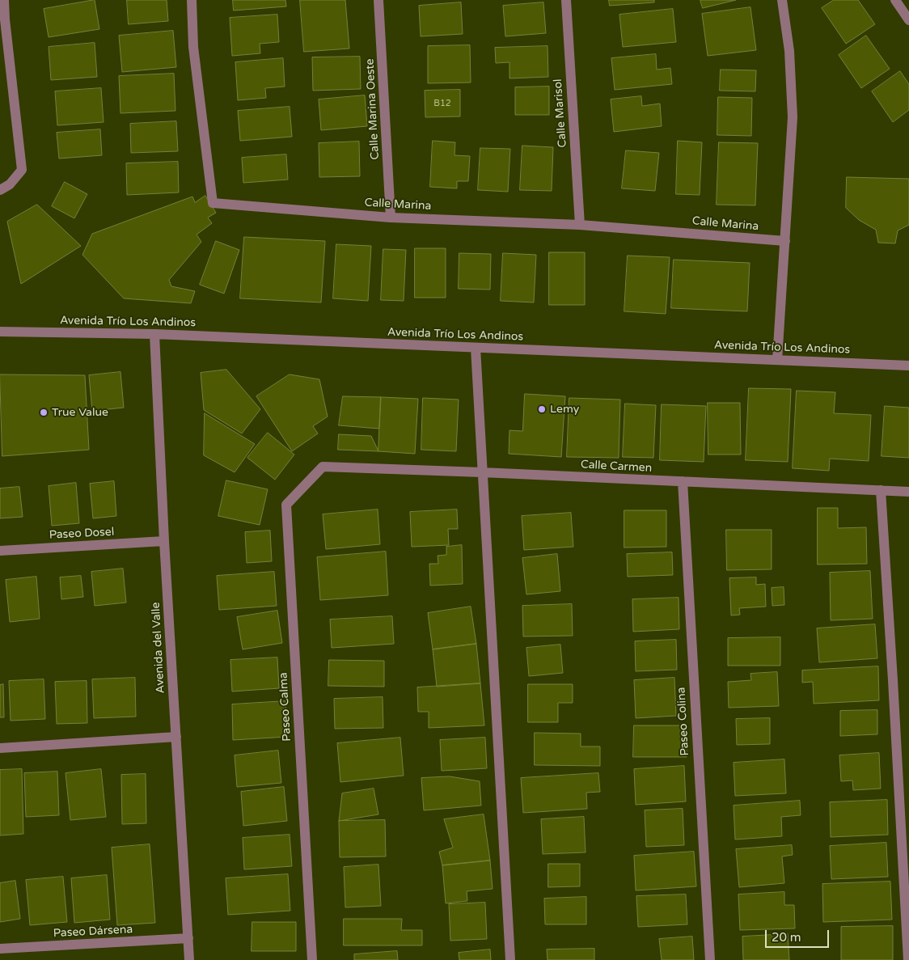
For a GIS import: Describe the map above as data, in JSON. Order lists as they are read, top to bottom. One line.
{"streets":{"street":["Calle Marina Oeste","Calle Marisol","Calle Marina","Avenida Trío Los Andinos","Calle Carmen","Paseo Dosel","Avenida del Valle","Paseo Calma","Paseo Colina","Paseo Dársena"]},"crossings":[["Calle Marina Oeste","Calle Marina"],["Calle Marisol","Calle Marina"],["Avenida Trío Los Andinos","Avenida del Valle"],["Calle Carmen","Paseo Calma"],["Calle Carmen","Paseo Colina"],["Paseo Dosel","Avenida del Valle"],["Avenida del Valle","Paseo Dársena"]],"places":["Lemy","True Value"],"house_numbers":["B12"],"scale_bar":"20 m"}
